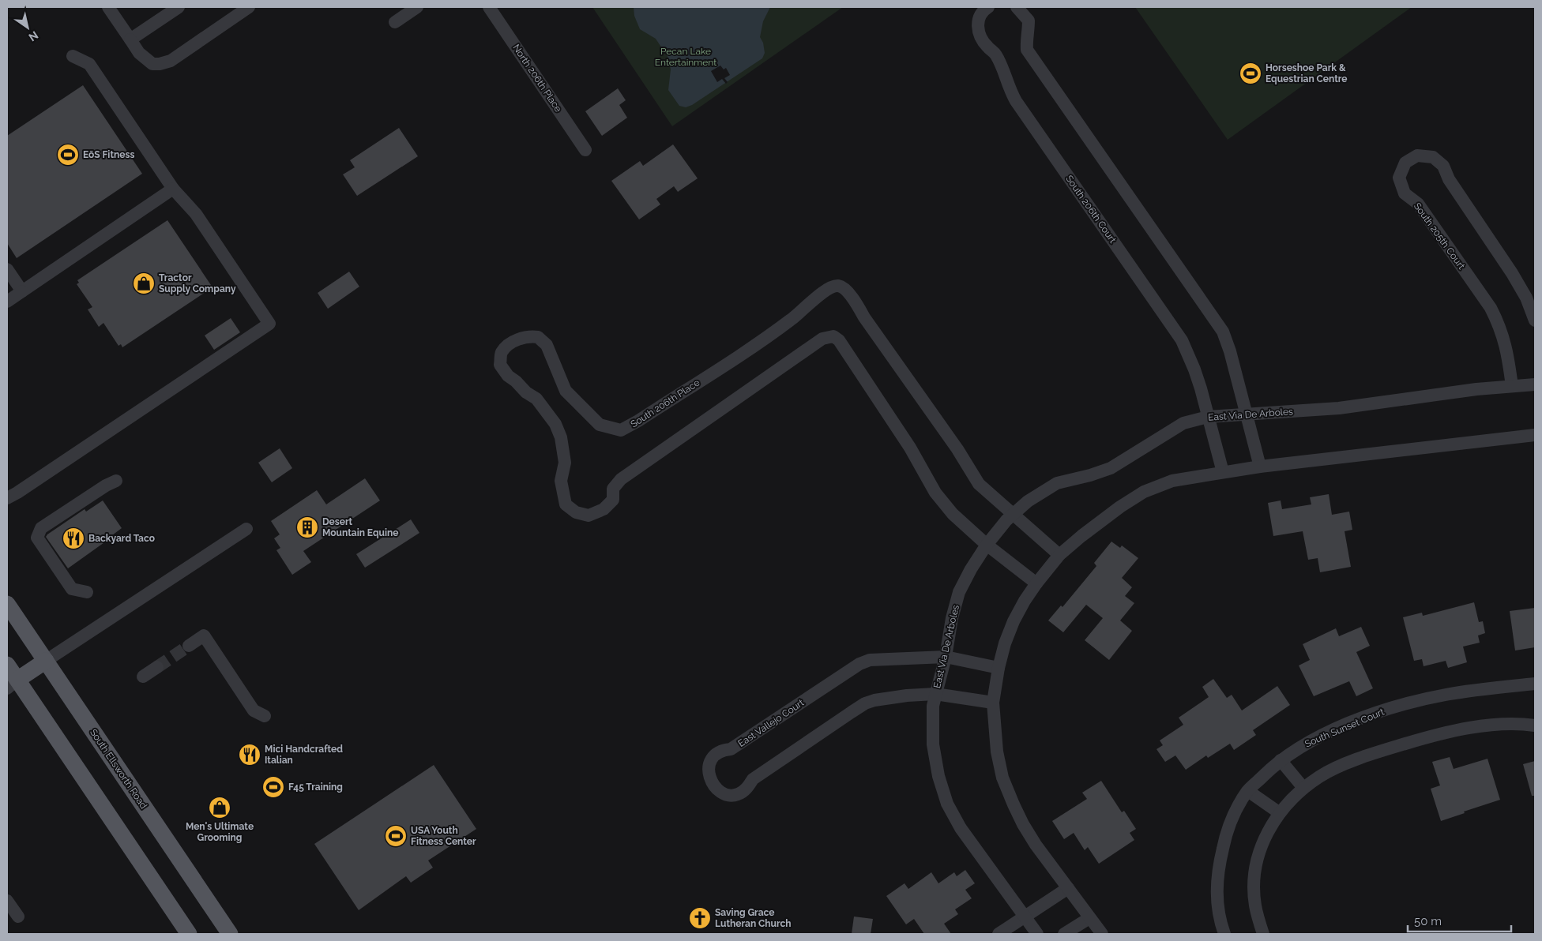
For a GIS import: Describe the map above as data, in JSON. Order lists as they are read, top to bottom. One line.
{"streets":{"main road":["South Ellsworth Road"],"street":["North 206th Place","South 206th Court","South 205th Court","South 206th Place","East Via De Arboles","East Vallejo Court","South Sunset Court"]},"crossings":[["South 206th Court","East Via De Arboles"],["South 205th Court","East Via De Arboles"],["South 206th Place","East Via De Arboles"],["East Via De Arboles","East Vallejo Court"]],"parks":["Pecan Lake Entertainment"],"places":{"sports":["Horseshoe Park & Equestrian Centre","EōS Fitness","F45 Training","USA Youth Fitness Center"],"shop":["Tractor Supply Company","Men's Ultimate Grooming"],"building":["Desert Mountain Equine"],"restaurant":["Backyard Taco","Mici Handcrafted Italian"],"church":["Saving Grace Lutheran Church"]},"scale_bar":"50 m","north":"bottom right"}
